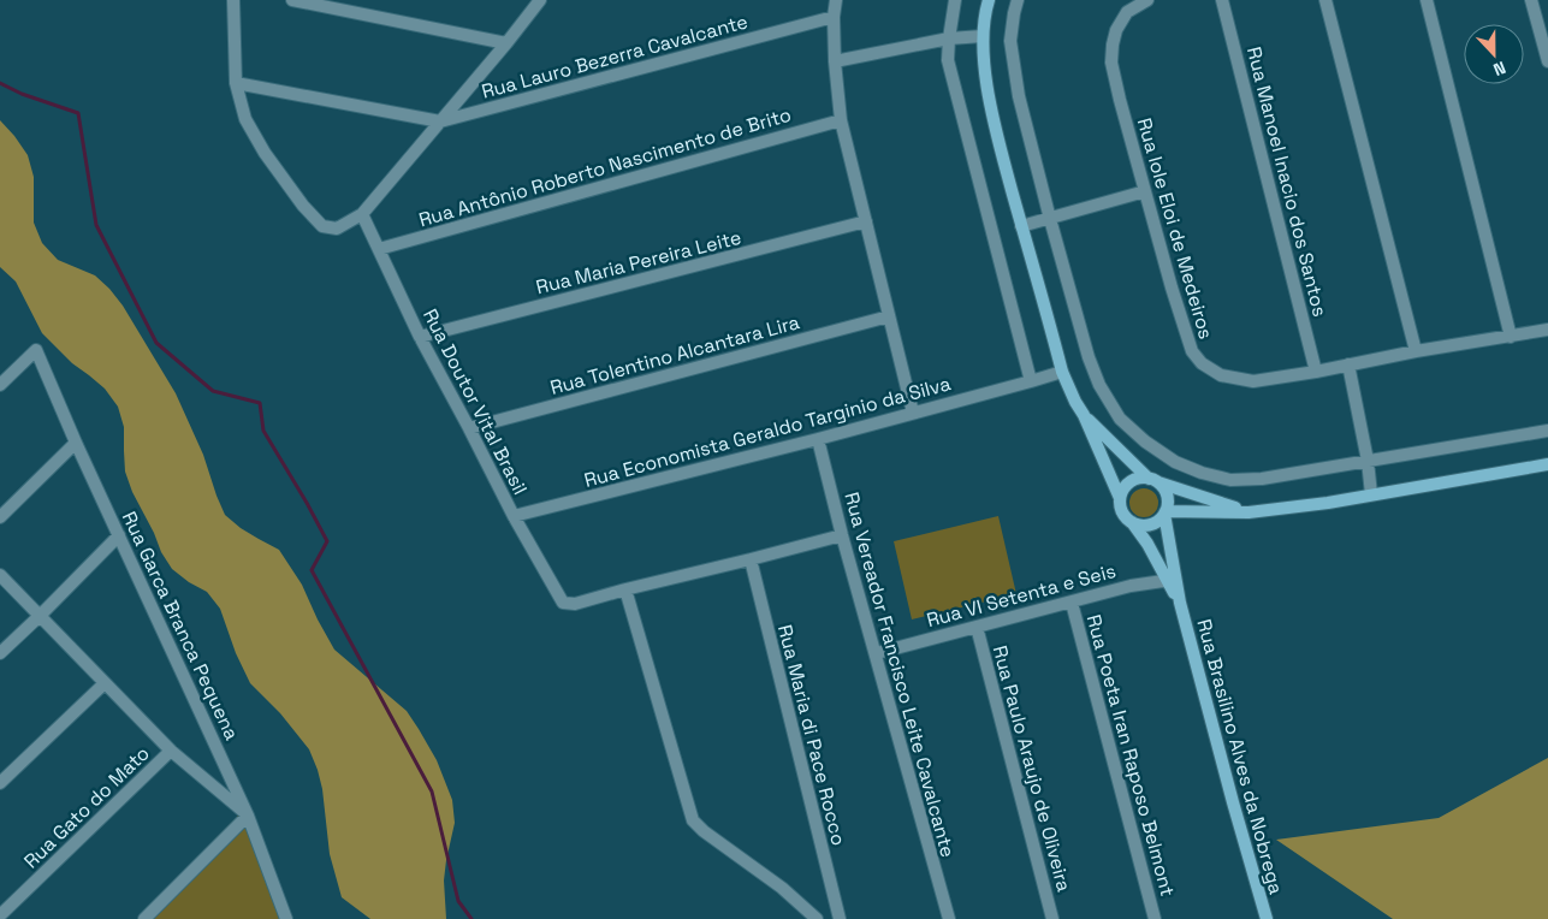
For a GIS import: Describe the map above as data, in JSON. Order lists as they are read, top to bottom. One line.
{"streets":{"main road":["Rua Brasilino Alves da Nobrega"],"street":["Rua Lauro Bezerra Cavalcante","Rua Antônio Roberto Nascimento de Brito","Rua Manoel Inacio dos Santos","Rua Iole Eloi de Medeiros","Rua Maria Pereira Leite","Rua Tolentino Alcantara Lira","Rua Doutor Vital Brasil","Rua Economista Geraldo Targinio da Silva","Rua VI Setenta e Seis","Rua Garca Branca Pequena","Rua Vereador Francisco Leite Cavalcante","Rua Maria di Pace Rocco","Rua Poeta Iran Raposo Belmont","Rua Paulo Araujo de Oliveira","Rua Gato do Mato"]},"crossings":[["Rua Antônio Roberto Nascimento de Brito","Rua Doutor Vital Brasil"],["Rua Manoel Inacio dos Santos","Rua Iole Eloi de Medeiros"],["Rua Maria Pereira Leite","Rua Doutor Vital Brasil"],["Rua Tolentino Alcantara Lira","Rua Doutor Vital Brasil"],["Rua Doutor Vital Brasil","Rua Economista Geraldo Targinio da Silva"],["Rua Economista Geraldo Targinio da Silva","Rua Vereador Francisco Leite Cavalcante"],["Rua VI Setenta e Seis","Rua Vereador Francisco Leite Cavalcante"],["Rua VI Setenta e Seis","Rua Poeta Iran Raposo Belmont"],["Rua VI Setenta e Seis","Rua Brasilino Alves da Nobrega"],["Rua VI Setenta e Seis","Rua Paulo Araujo de Oliveira"]],"north":"bottom"}
